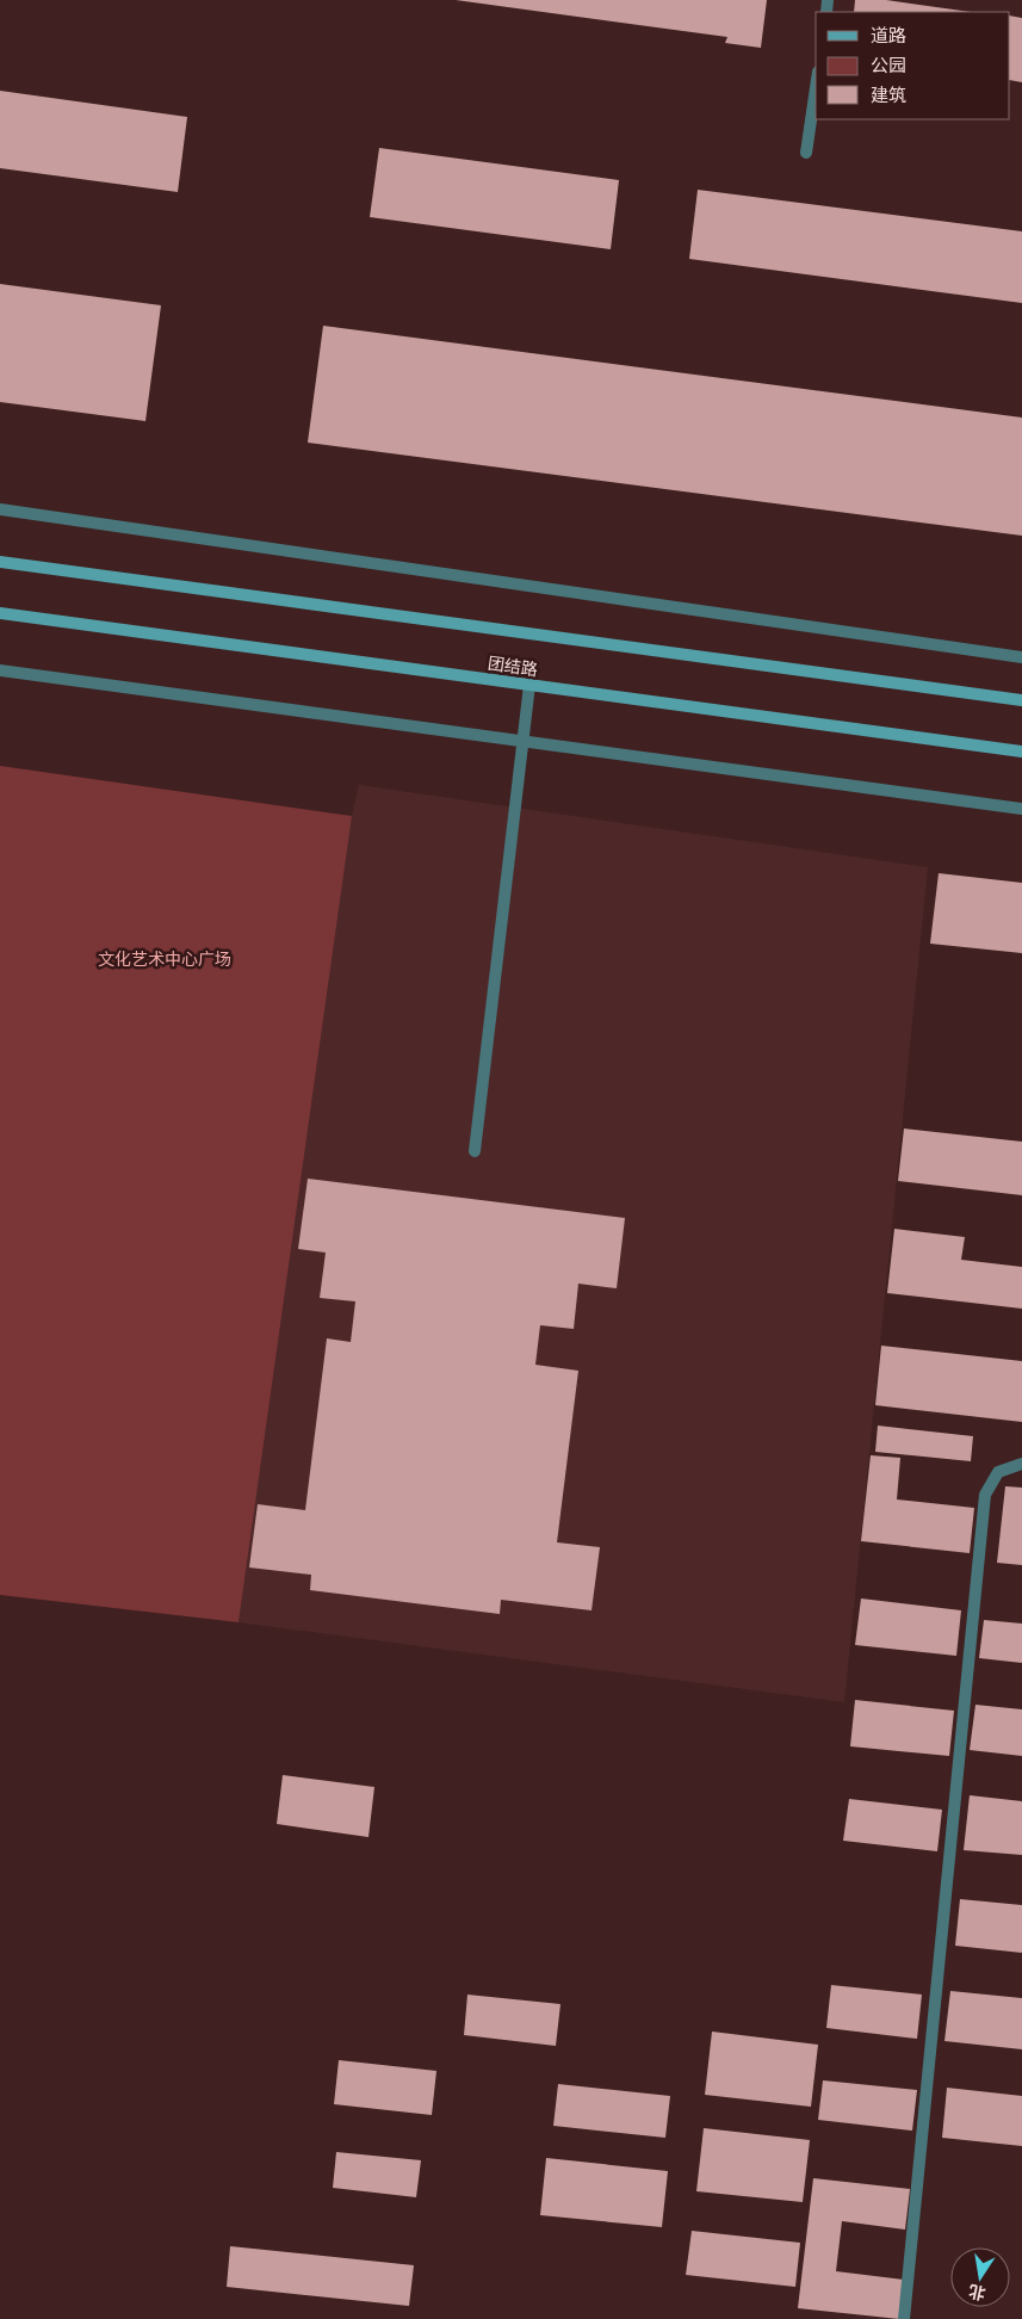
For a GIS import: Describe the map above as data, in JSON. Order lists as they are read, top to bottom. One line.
{"streets":{"main road":["团结路"]},"parks":["文化艺术中心广场"],"legend":["道路","公园","建筑"],"north":"bottom"}
